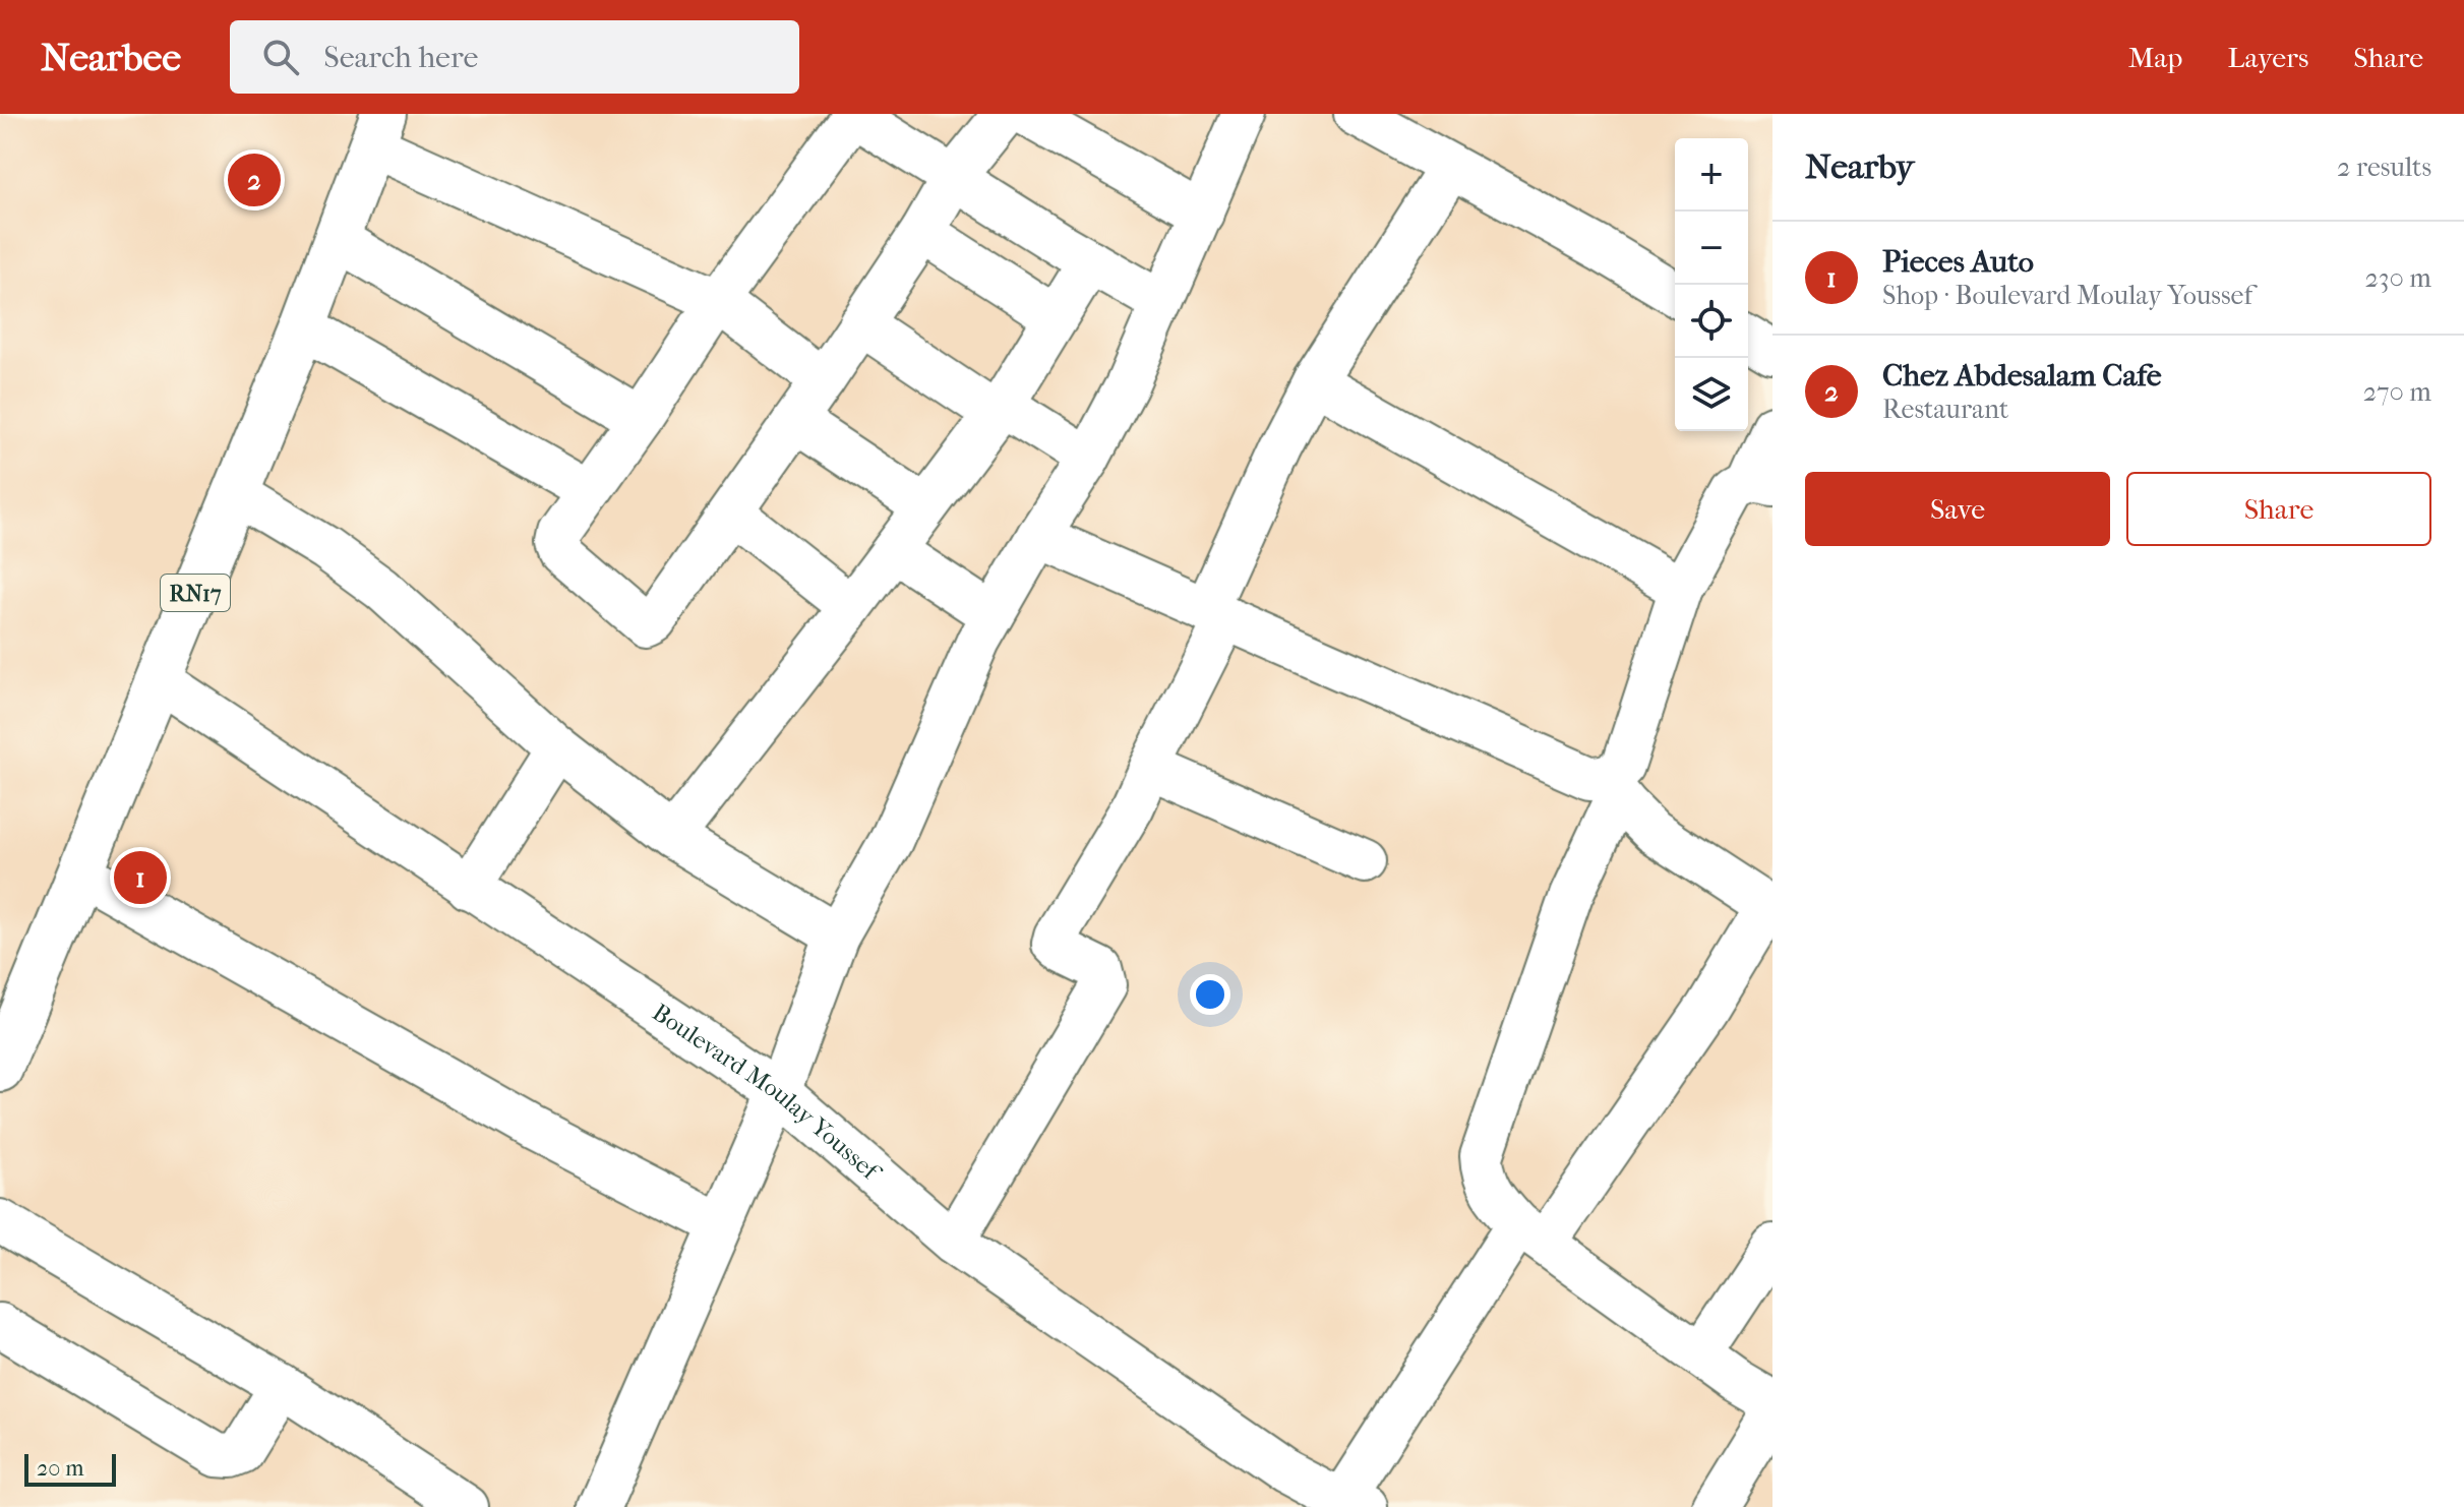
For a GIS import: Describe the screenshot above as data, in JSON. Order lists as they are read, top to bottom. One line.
{"streets":{"main road":["RN17"],"street":["Boulevard Moulay Youssef"]},"crossings":[["RN17","Boulevard Moulay Youssef"]],"scale_bar":"20 m","page":{"header":"Nearbee","search":"Search here","nav":["Map","Layers","Share"],"heading":["Nearby","2 results"],"map_buttons":["+","−"],"pins":["2","1"],"list":[{"mark":"1","name":"Pieces Auto","note":"Shop · Boulevard Moulay Youssef","value":"230 m"},{"mark":"2","name":"Chez Abdesalam Cafe","note":"Restaurant","value":"270 m"}],"buttons":["Save","Share"],"scale":"20 m"}}
